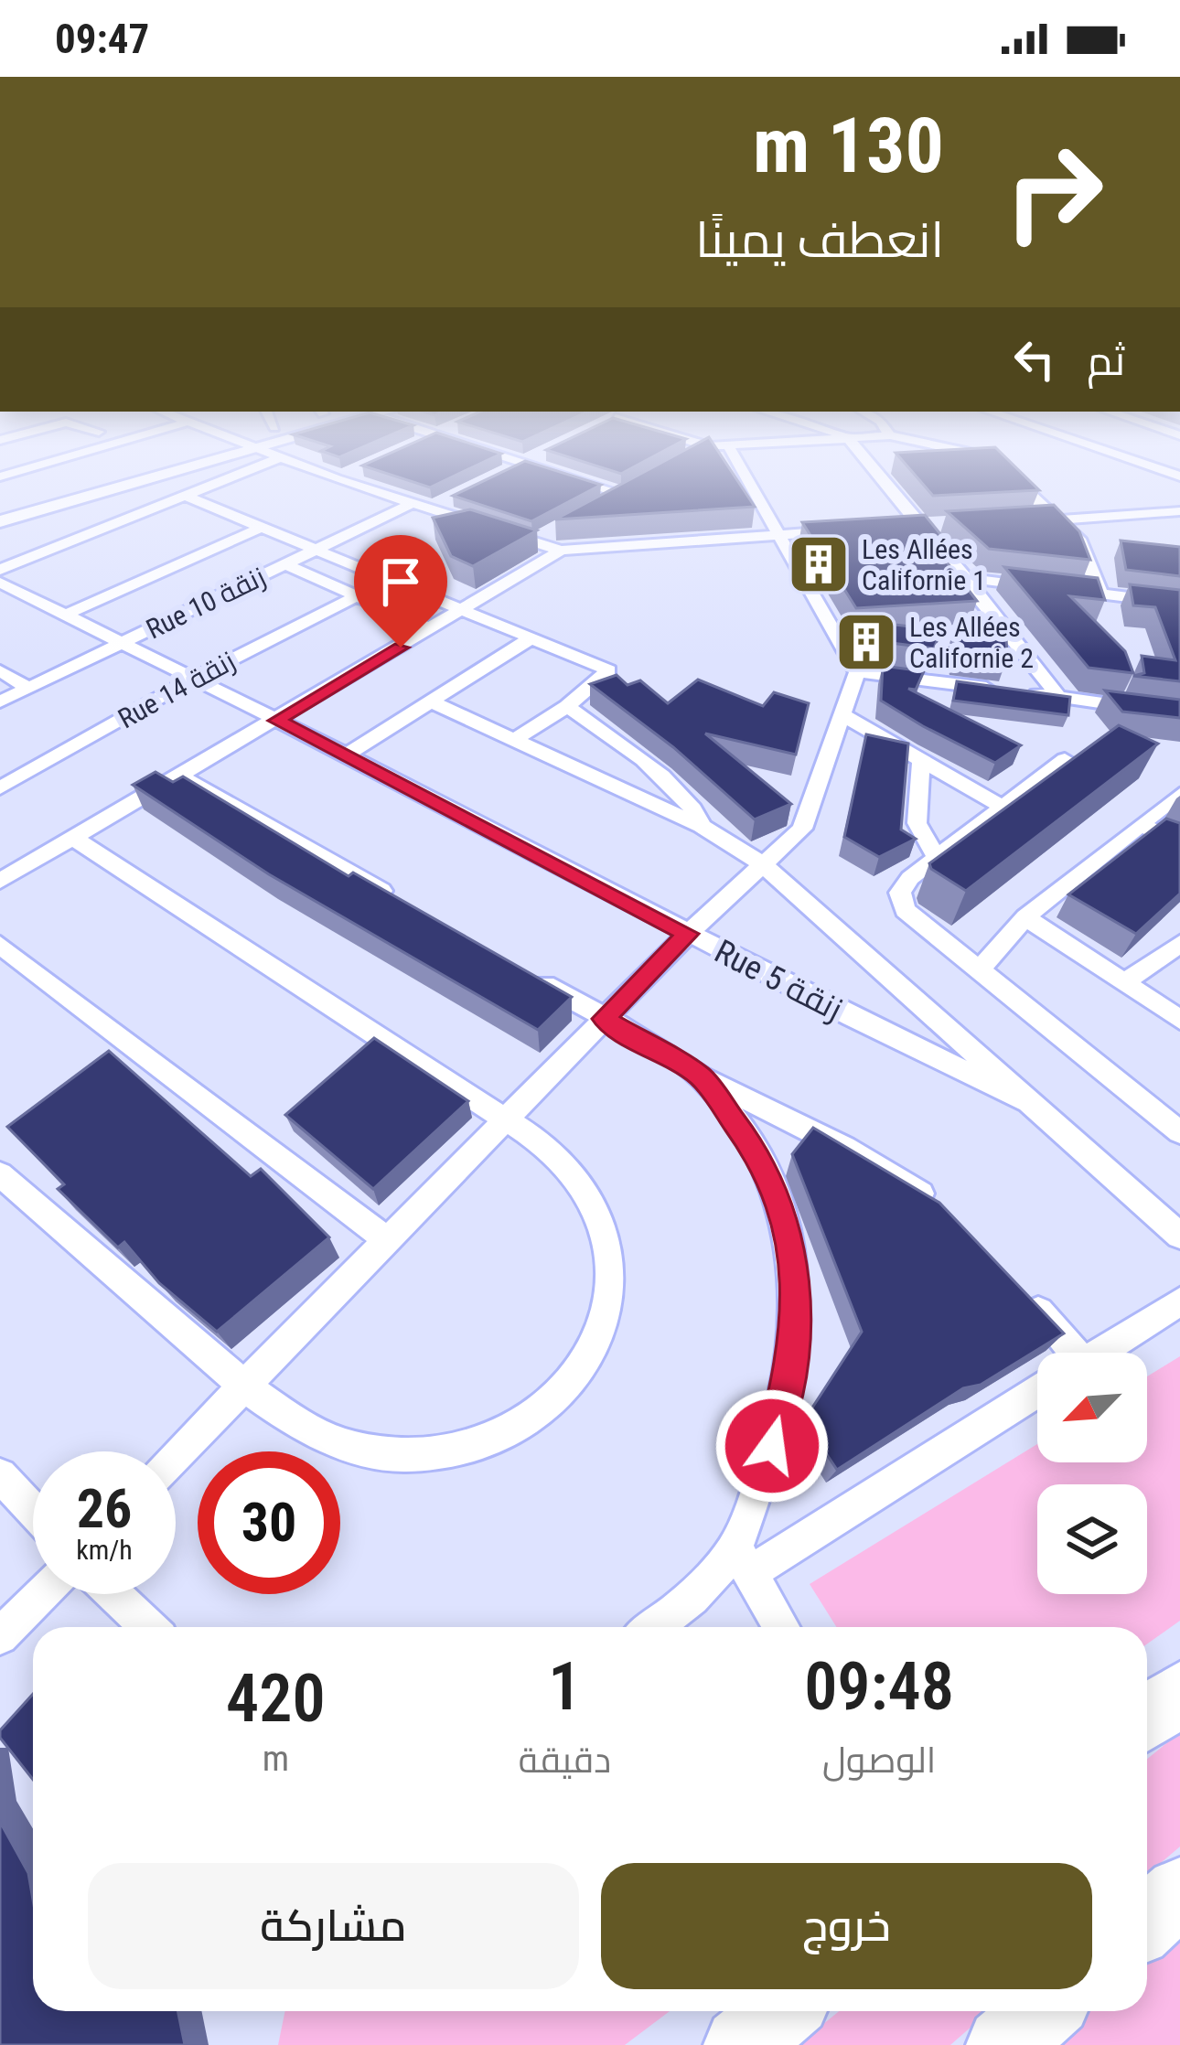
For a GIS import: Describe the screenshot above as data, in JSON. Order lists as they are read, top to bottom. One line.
{"streets":{"street":["Rue 10 زنقة","Rue 14 زنقة","Rue 5 زنقة"]},"crossings":[["Rue 10 زنقة","Rue 5 زنقة"],["Rue 14 زنقة","Rue 5 زنقة"]],"places":{"building":["Les Allées Californie 1","Les Allées Californie 2"]},"north":"bottom left","page":{"status":"09:47","turn":["130 m","انعطف يمينًا"],"then":"ثم","speed":"26 km/h","limit":"30","eta":["09:48","الوصول","1","دقيقة","420","m"],"buttons":["خروج","مشاركة"]}}
